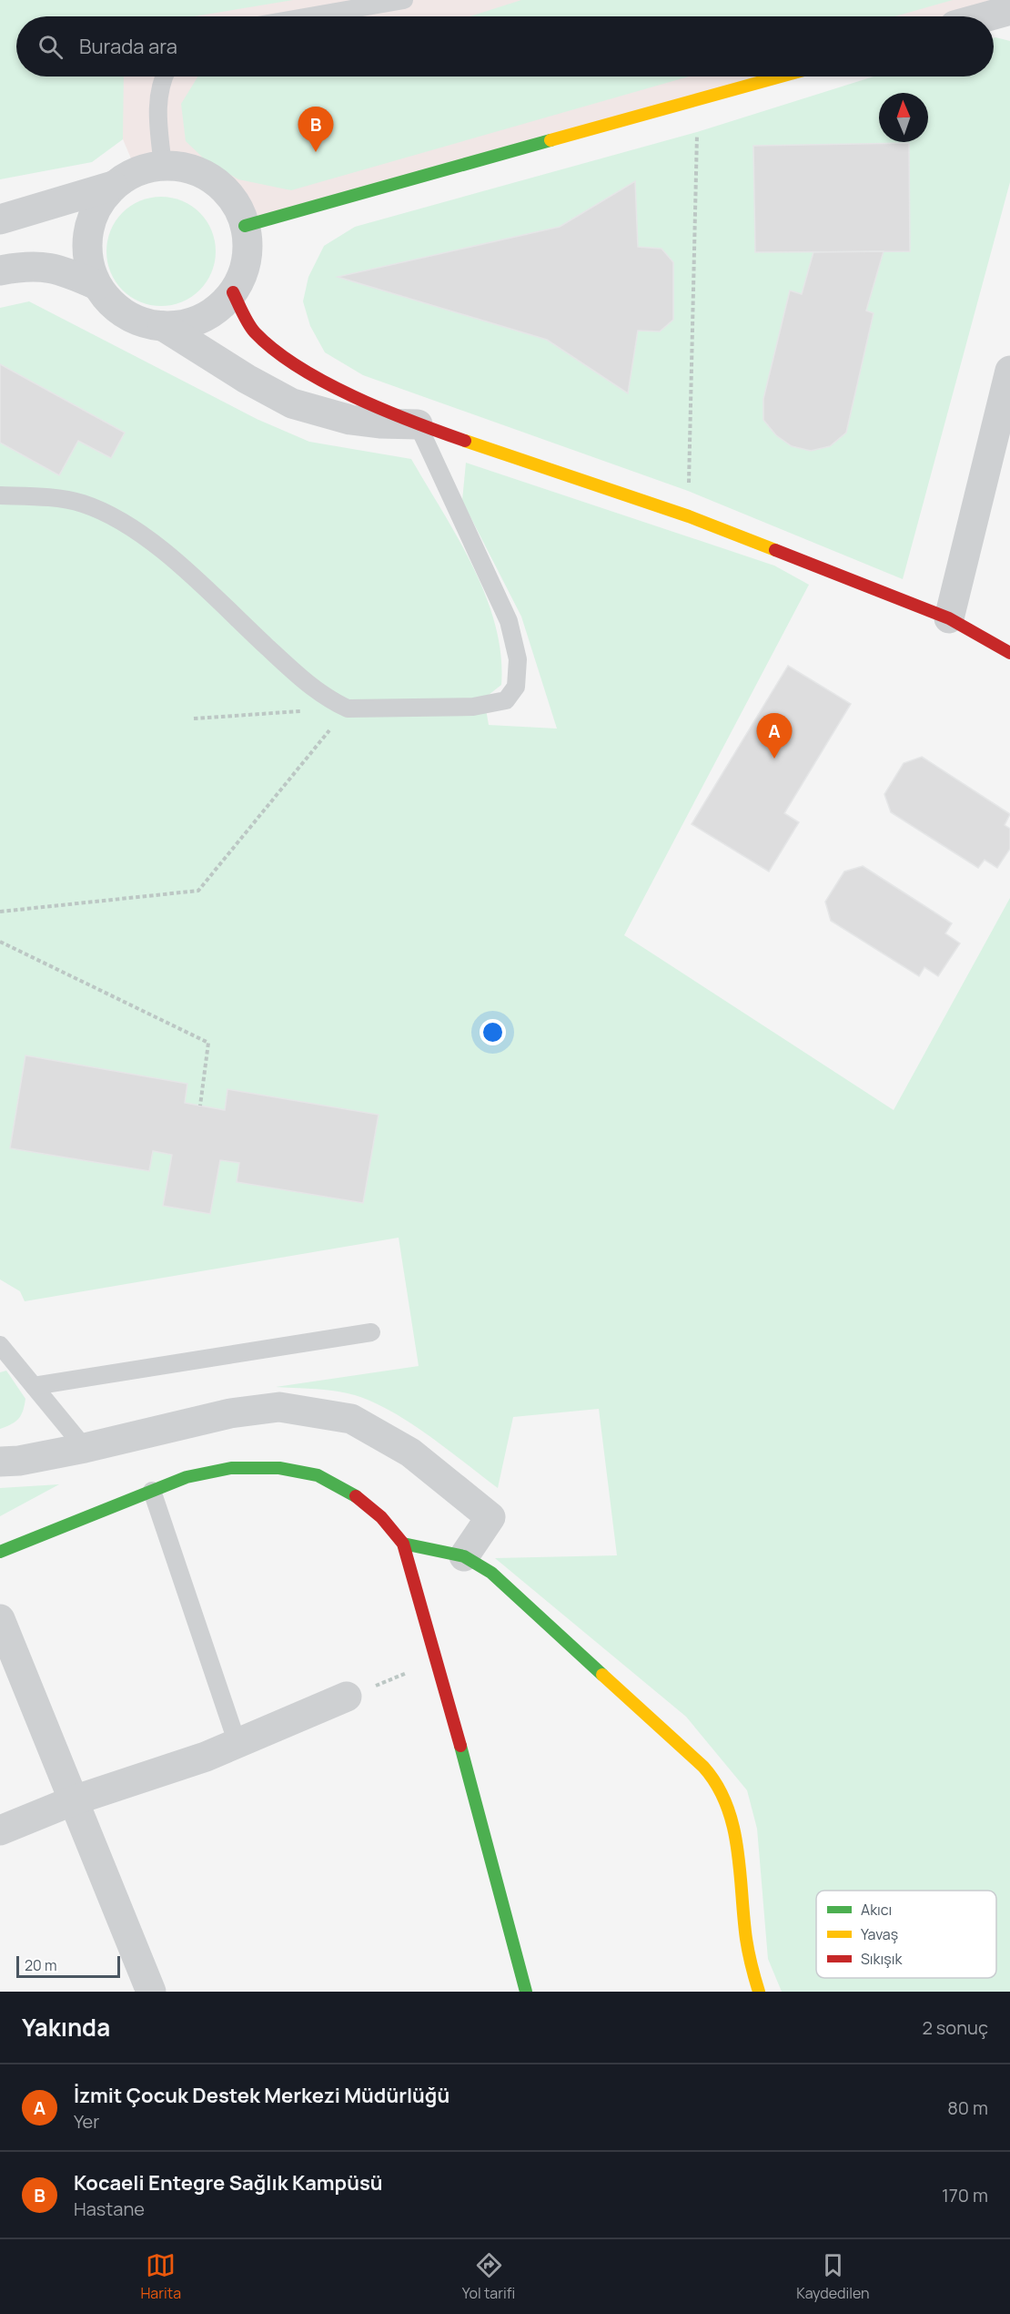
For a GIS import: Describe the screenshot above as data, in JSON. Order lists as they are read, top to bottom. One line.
{"legend":["Akıcı","Yavaş","Sıkışık"],"scale_bar":"20 m","north":"top","page":{"search":"Burada ara","pins":["B","A"],"scale":"20 m","heading":["Yakında","2 sonuç"],"list":[{"mark":"A","name":"İzmit Çocuk Destek Merkezi Müdürlüğü","note":"Yer","value":"80 m"},{"mark":"B","name":"Kocaeli Entegre Sağlık Kampüsü","note":"Hastane","value":"170 m"}],"nav":["Harita","Yol tarifi","Kaydedilen"]}}
